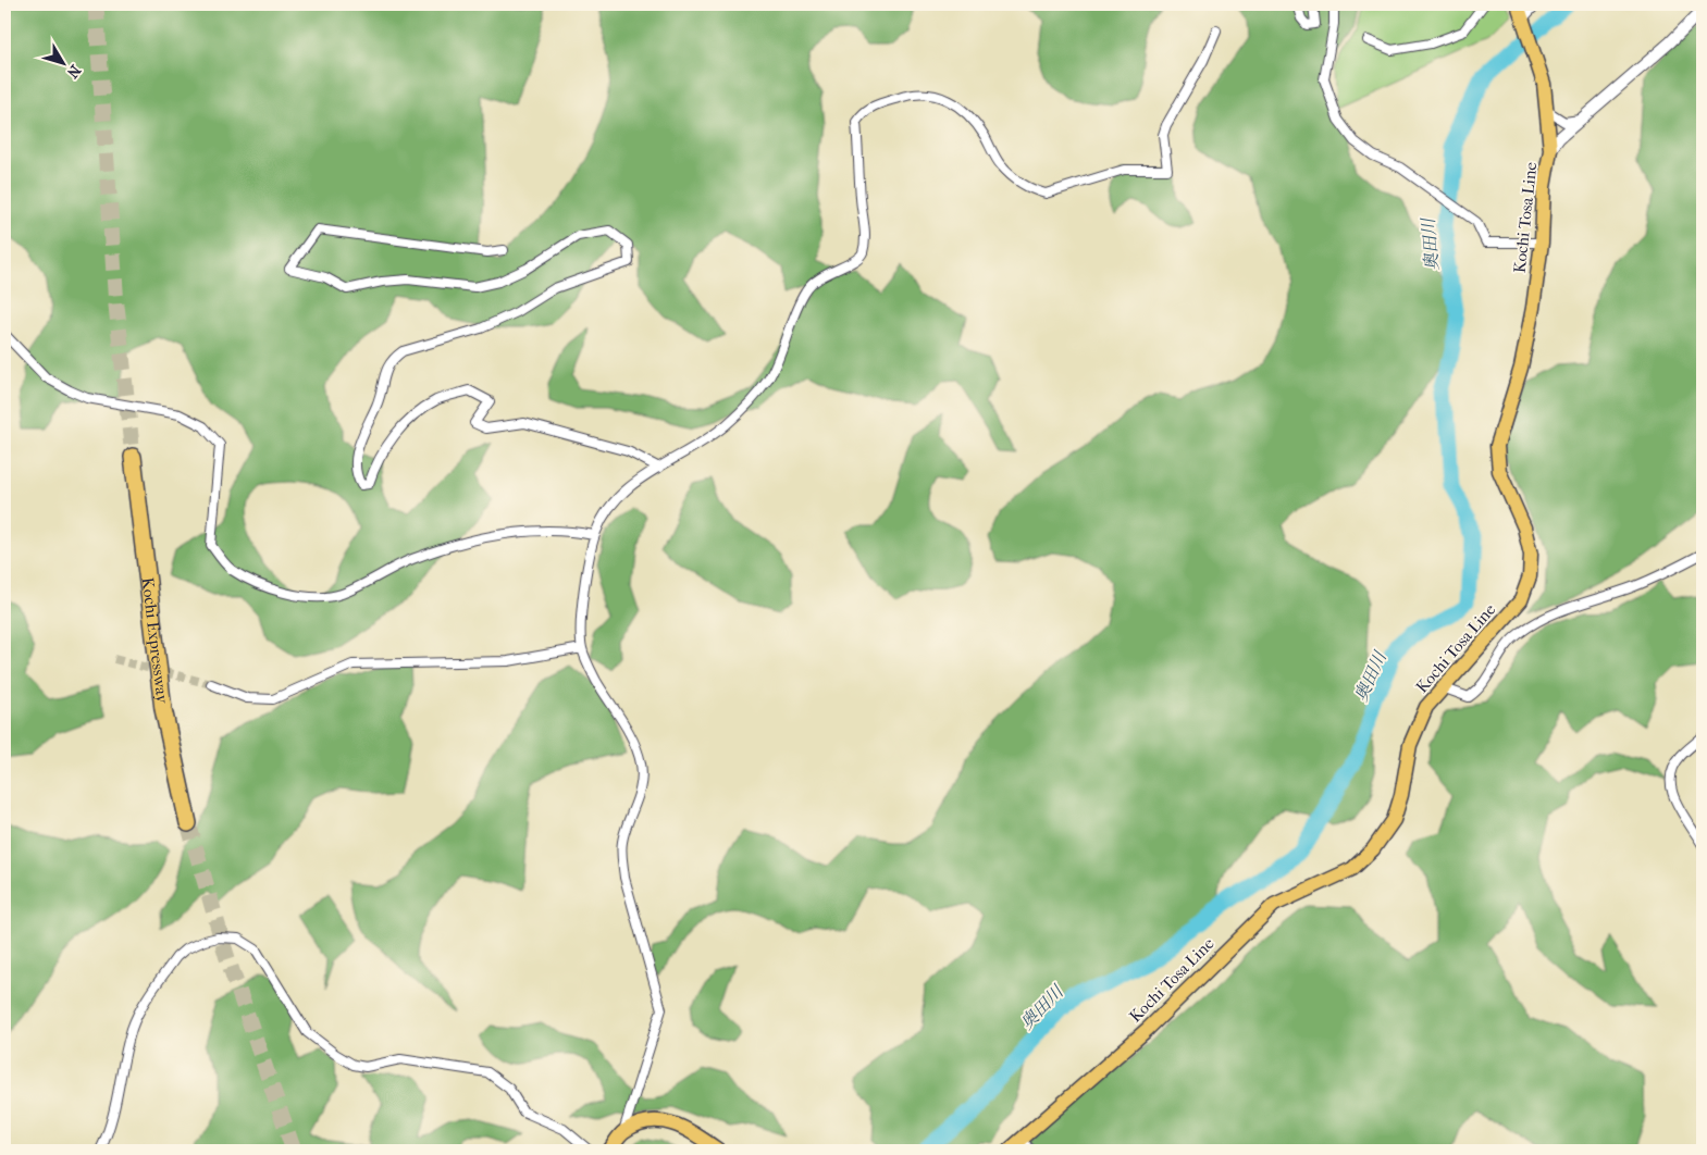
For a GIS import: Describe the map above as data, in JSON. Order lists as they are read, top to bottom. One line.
{"streets":{"highway":["Kochi Expressway"],"main road":["Kochi Tosa Line"]},"water":["奥田川"],"north":"bottom right"}
